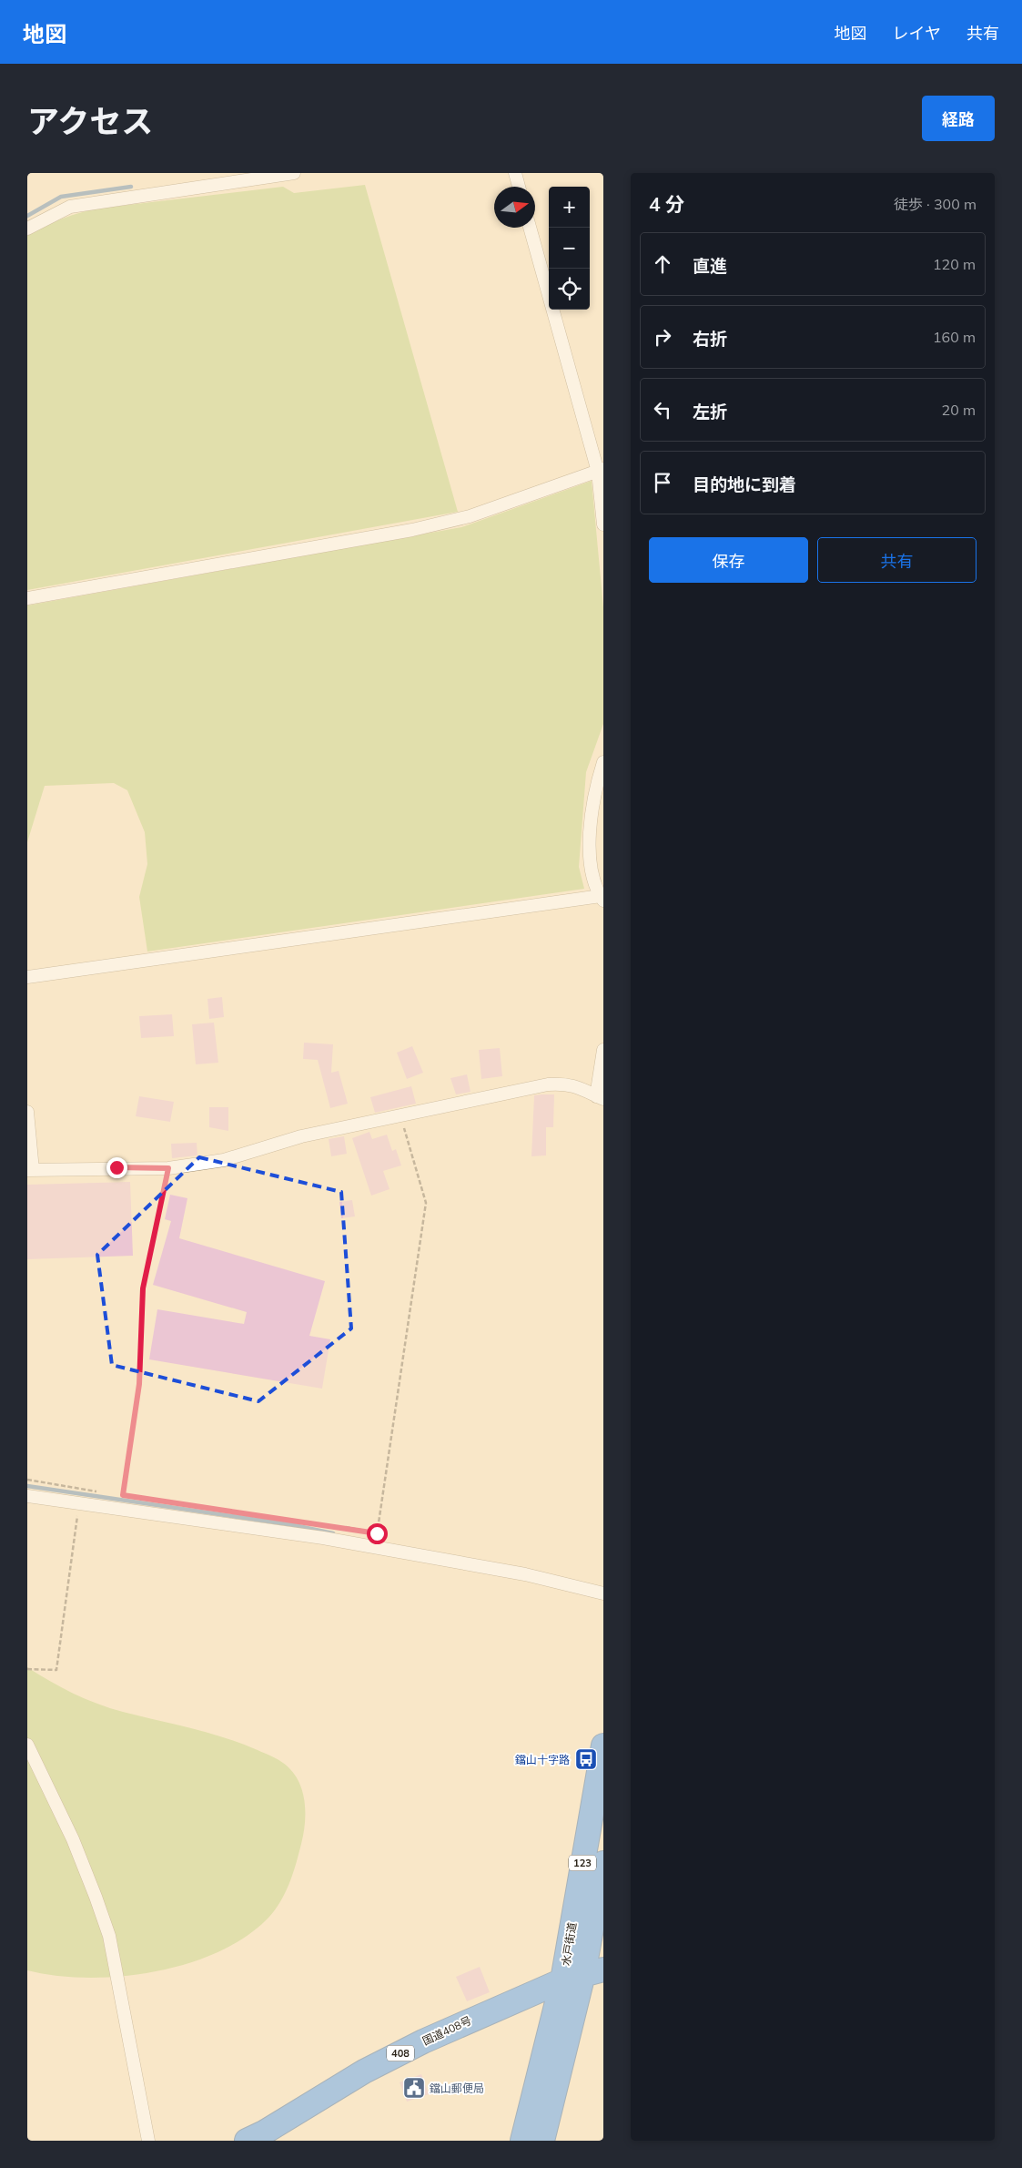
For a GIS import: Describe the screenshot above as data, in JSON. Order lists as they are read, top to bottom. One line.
{"streets":{"highway":["123","水戸街道","国道408号","408"]},"crossings":[["水戸街道","国道408号"]],"places":{"bus stop":["鐺山十字路"],"public building":["鐺山郵便局"]},"north":"right","page":{"header":"地図","nav":["地図","レイヤ","共有"],"title":"アクセス","buttons":["経路",["保存","共有"]],"heading":["4 分","徒歩 · 300 m"],"map_buttons":["+","−"],"list":[["直進","120 m"],["右折","160 m"],["左折","20 m"],"目的地に到着"]}}
